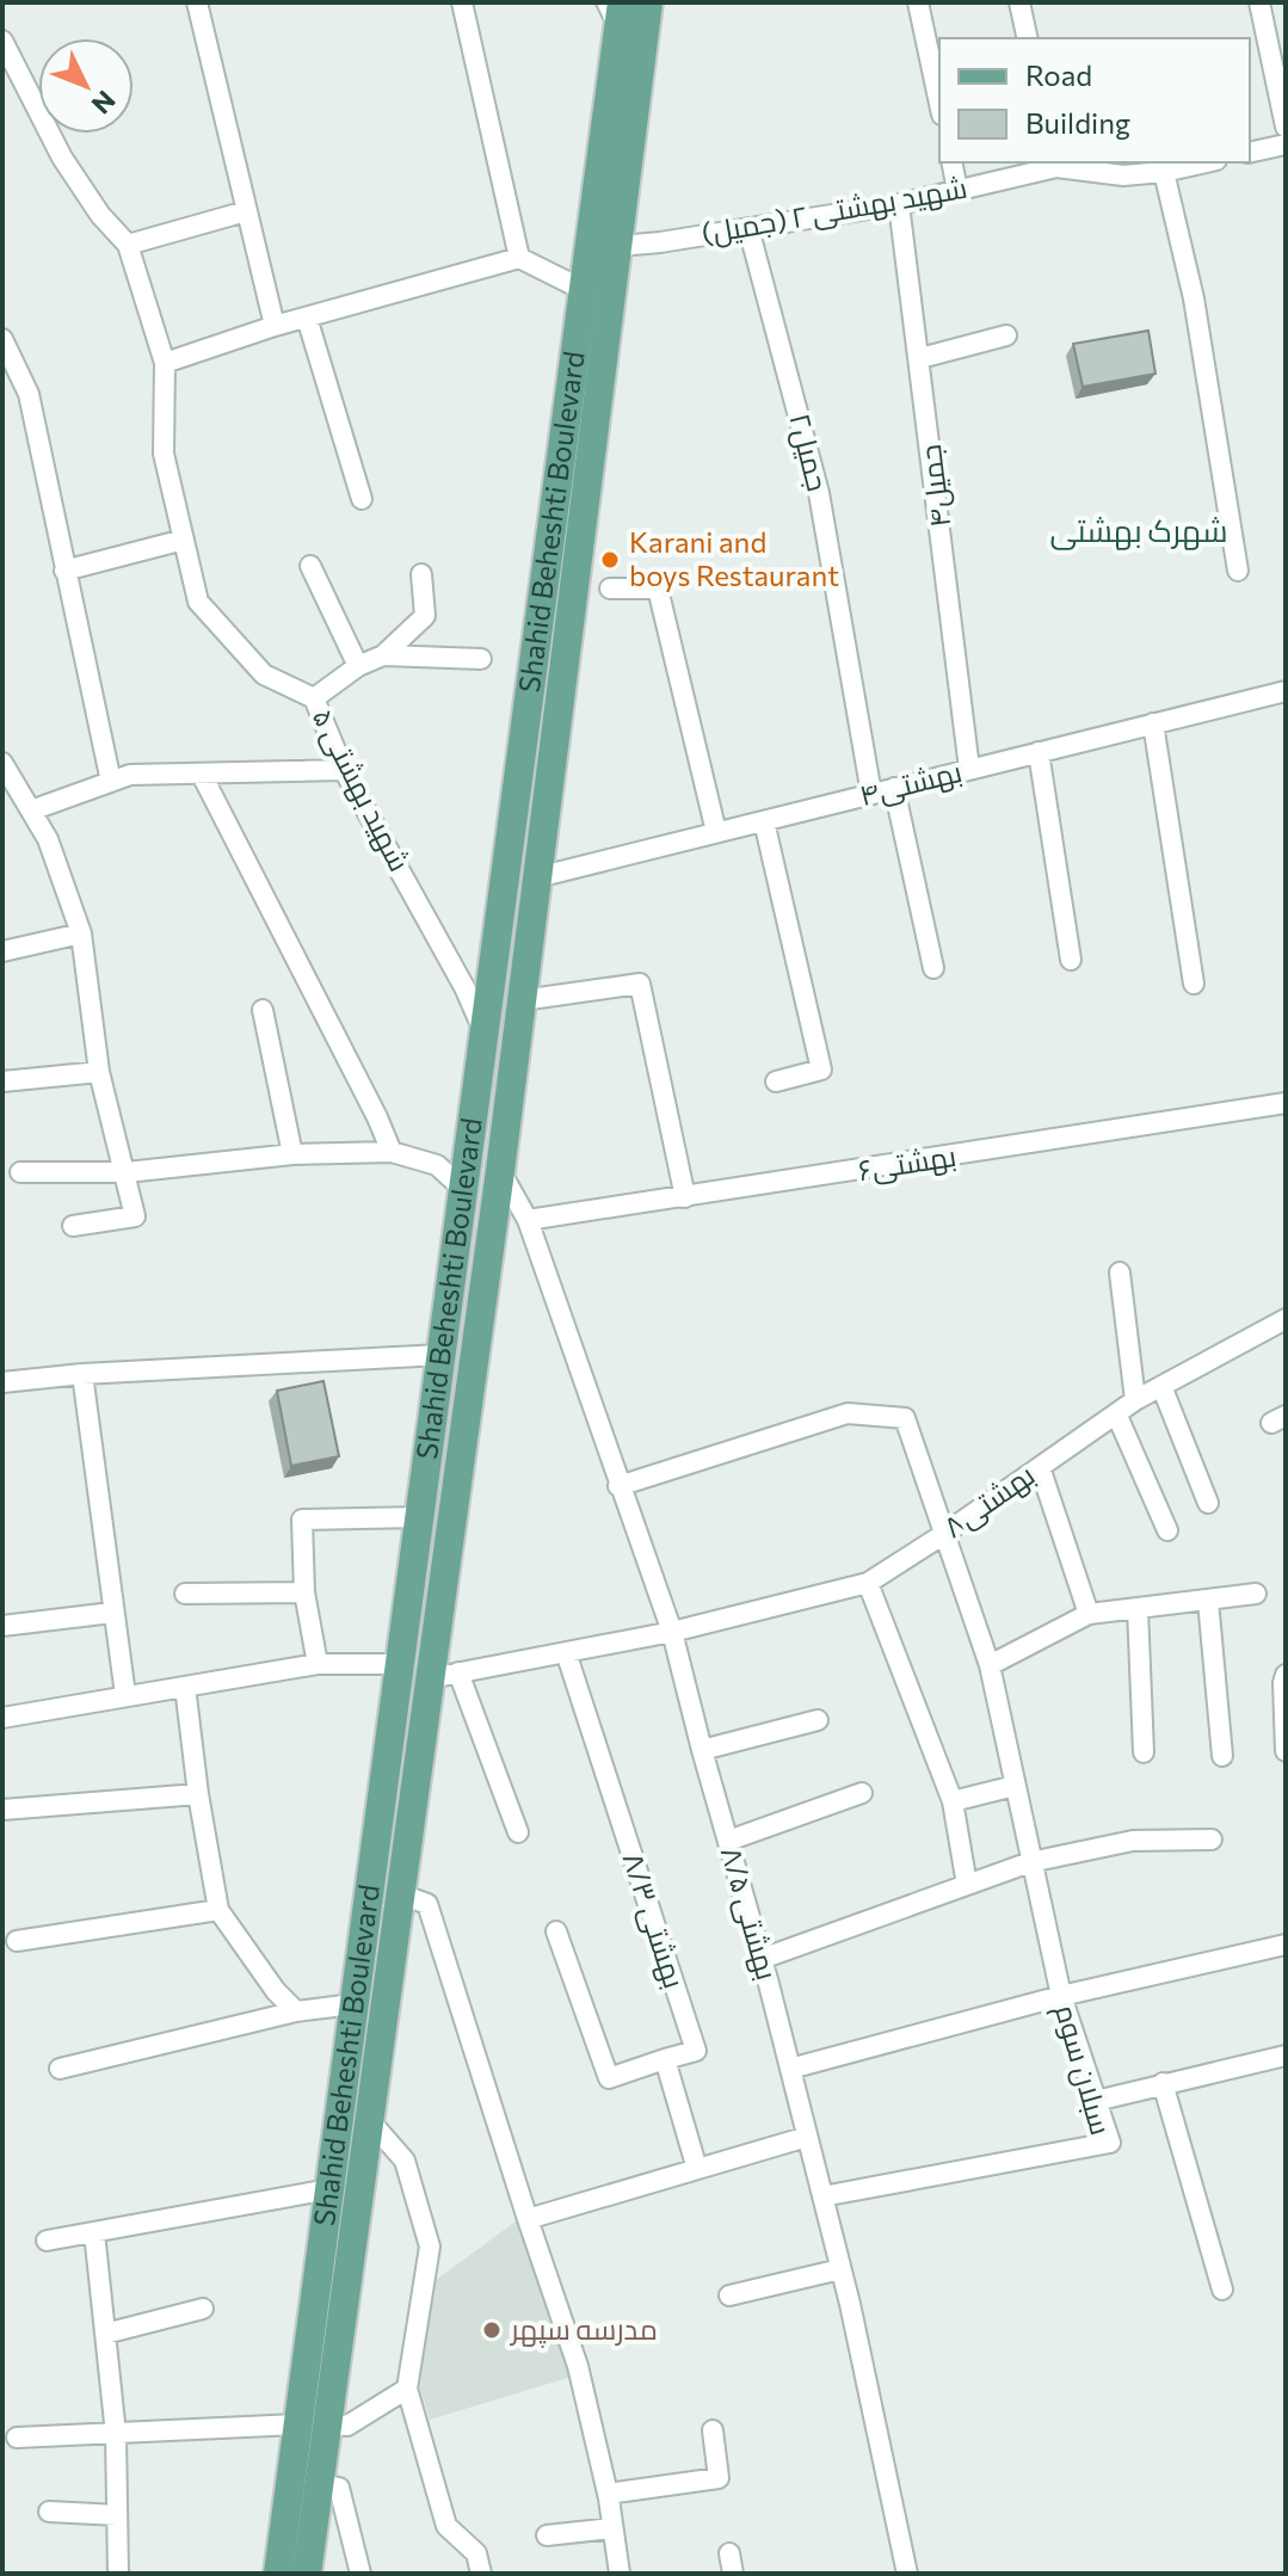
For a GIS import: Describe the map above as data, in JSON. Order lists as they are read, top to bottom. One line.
{"streets":{"main road":["Shahid Beheshti Boulevard"],"street":["شهید بهشتی ۲ (جمیل)","جمیل۲","جمیل۴","بهشتی۴","شهید بهشتی ۵","بهشتی۶","بهشتی۸","بهشتی ۸/۵","بهشتی ۸/۳","سبلان سوم"]},"crossings":[["شهید بهشتی ۲ (جمیل)","جمیل۲"],["شهید بهشتی ۲ (جمیل)","جمیل۴"],["شهید بهشتی ۲ (جمیل)","Shahid Beheshti Boulevard"],["جمیل۲","بهشتی۴"],["جمیل۴","بهشتی۴"],["Shahid Beheshti Boulevard","بهشتی۴"],["Shahid Beheshti Boulevard","شهید بهشتی ۵"],["Shahid Beheshti Boulevard","بهشتی۸"],["Shahid Beheshti Boulevard","بهشتی ۸/۵"],["بهشتی۶","بهشتی ۸/۵"],["بهشتی۸","بهشتی ۸/۵"],["بهشتی۸","بهشتی ۸/۳"],["بهشتی ۸/۵","سبلان سوم"]],"districts":["شهرک بهشتی"],"places":["Karani and boys Restaurant","مدرسه سپهر"],"legend":["Road","Building"],"north":"bottom right"}
